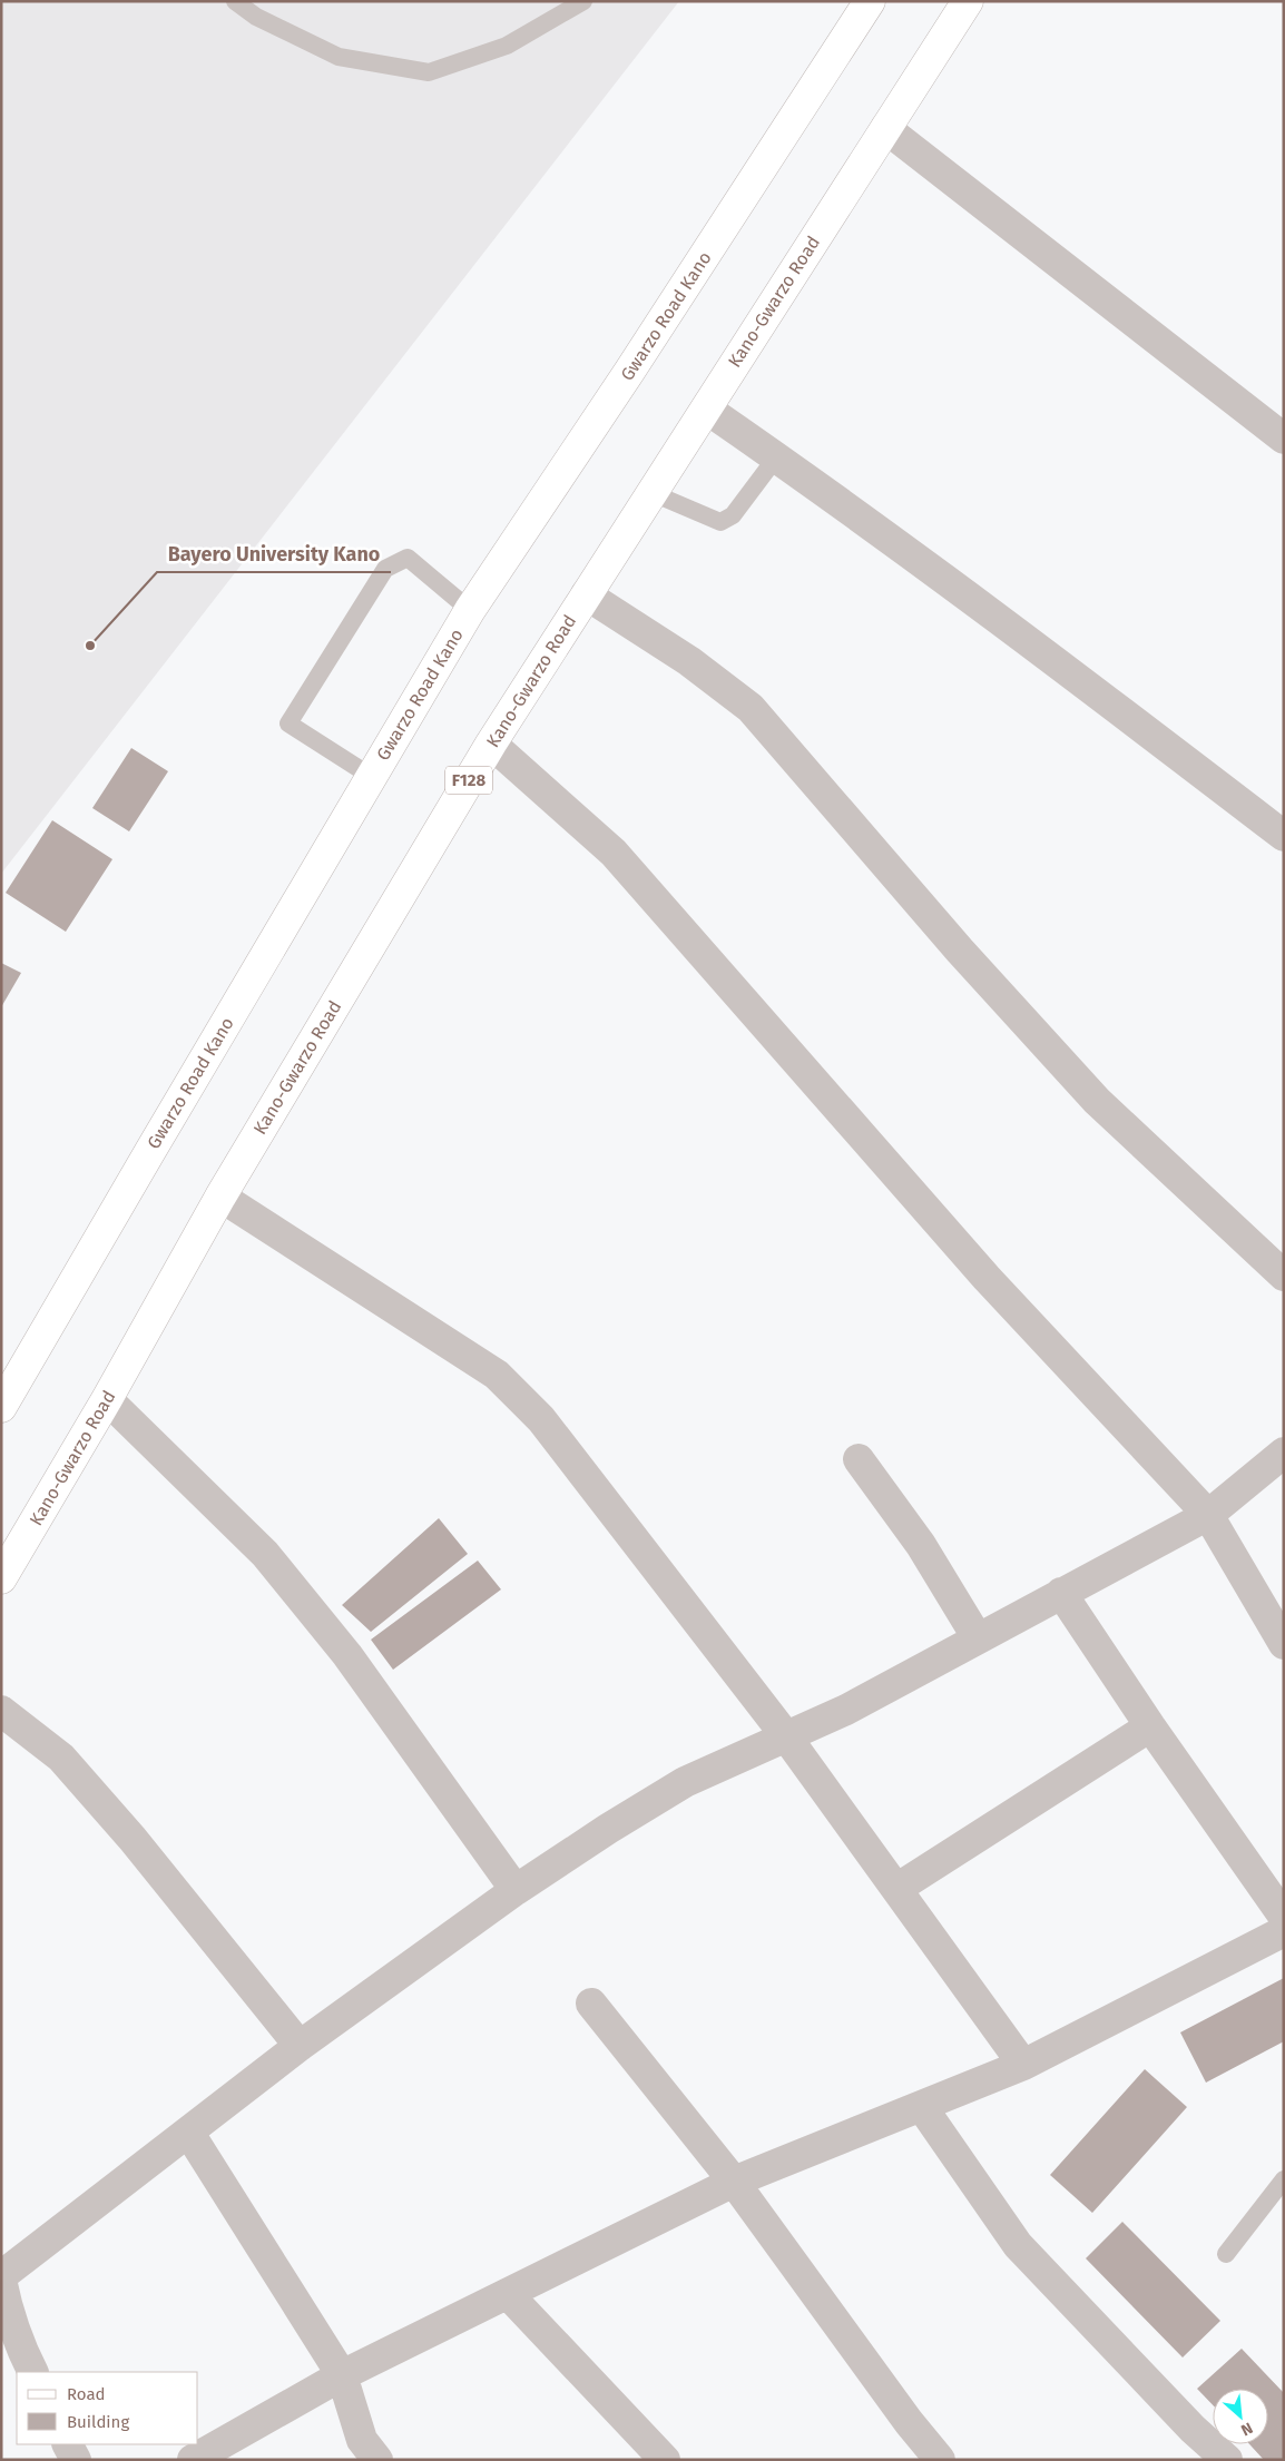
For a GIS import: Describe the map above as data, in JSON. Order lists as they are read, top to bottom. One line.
{"streets":{"main road":["Kano-Gwarzo Road","Gwarzo Road Kano","F128"]},"places":["Bayero University Kano"],"legend":["Road","Building"],"north":"bottom right"}
